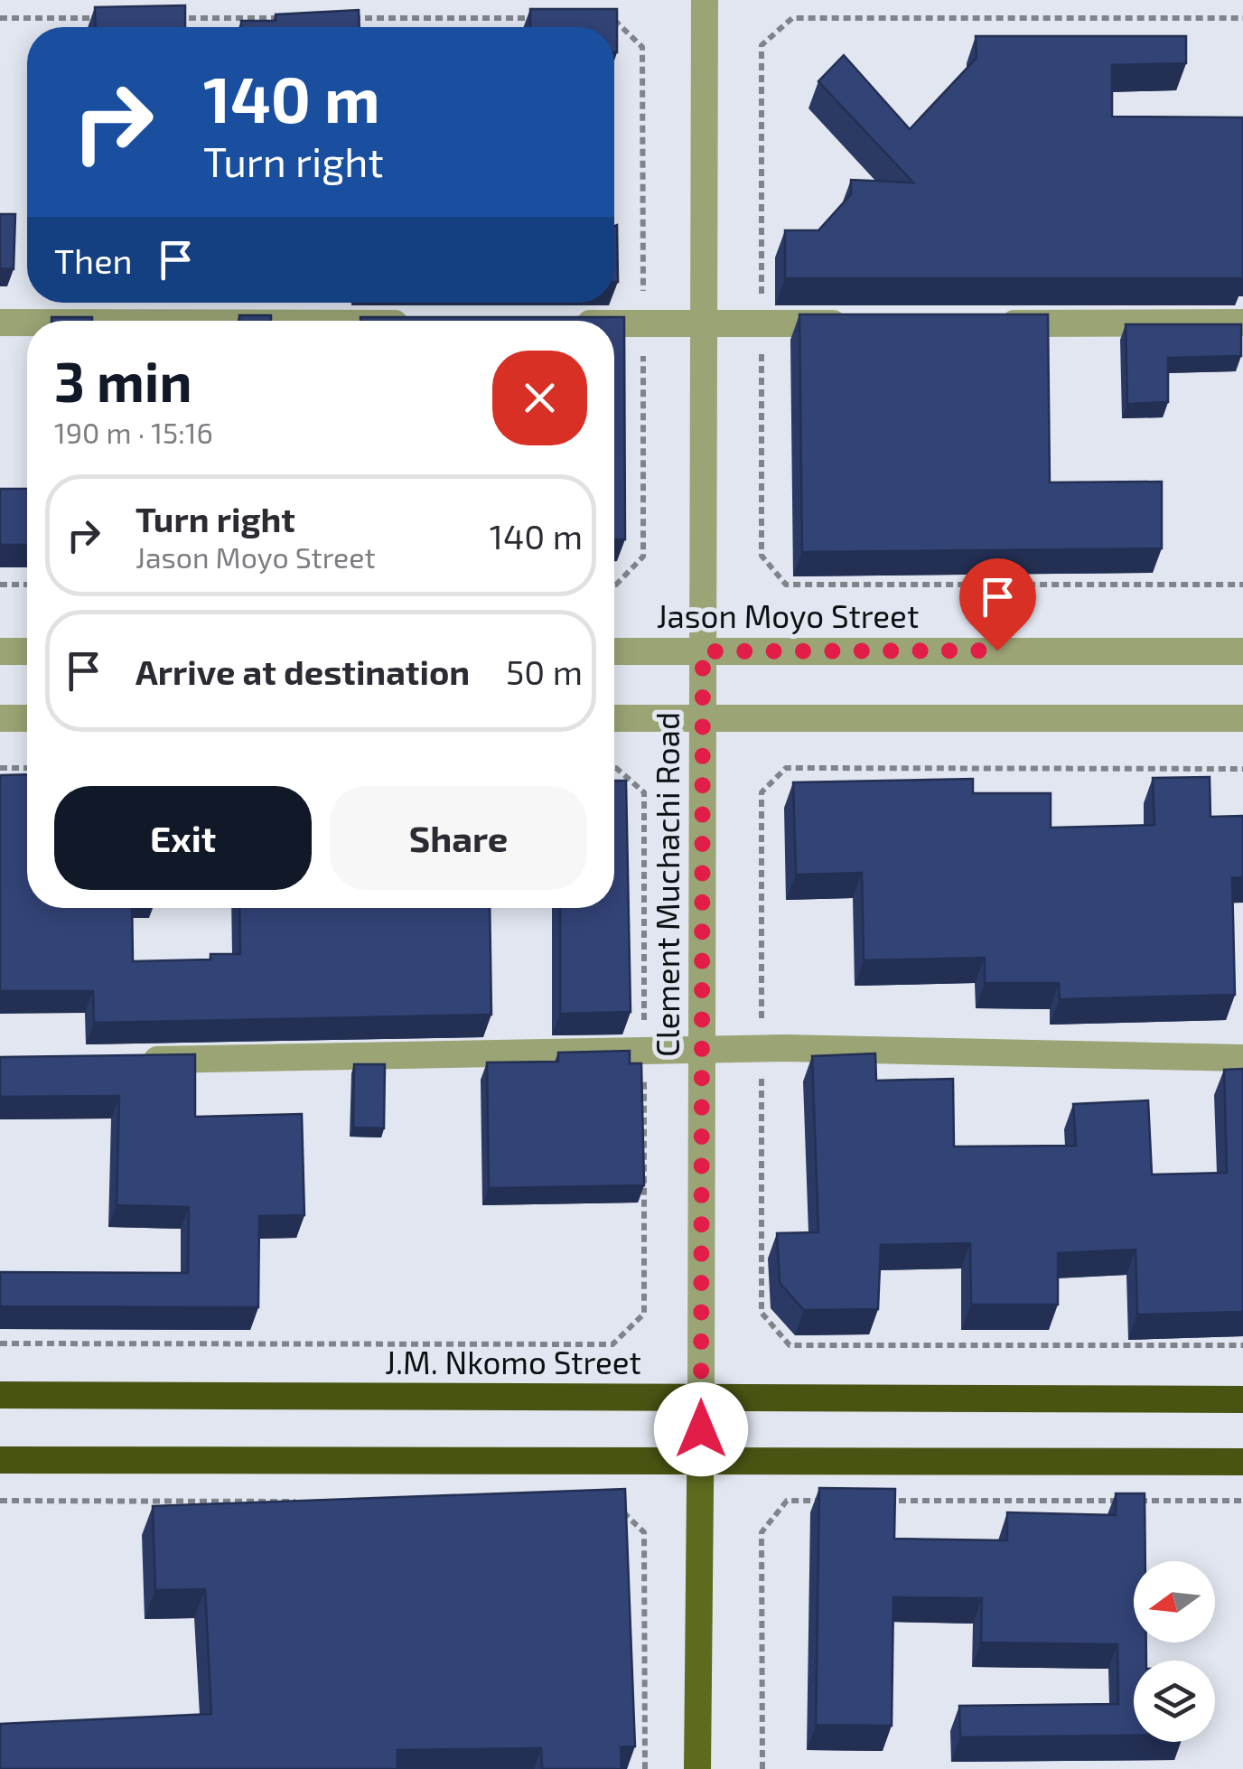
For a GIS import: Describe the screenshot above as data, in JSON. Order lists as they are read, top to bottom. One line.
{"streets":{"highway":["J.M. Nkomo Street"],"main road":["Clement Muchachi Road"],"street":["Jason Moyo Street"]},"crossings":[["Jason Moyo Street","Clement Muchachi Road"],["Clement Muchachi Road","J.M. Nkomo Street"]],"north":"left","page":{"turn":["140 m","Turn right"],"then":"Then","heading":["3 min","190 m · 15:16"],"list":[{"name":"Turn right","note":"Jason Moyo Street","value":"140 m"},{"name":"Arrive at destination","value":"50 m"}],"buttons":["Exit","Share"]}}
